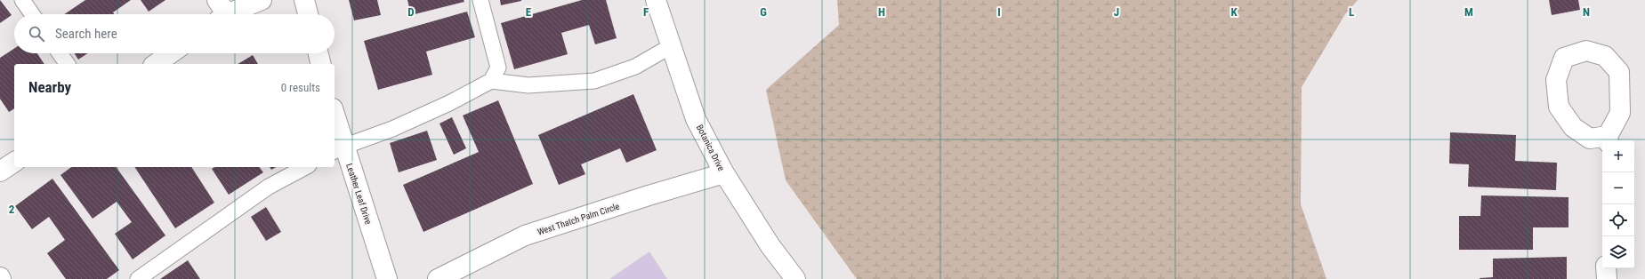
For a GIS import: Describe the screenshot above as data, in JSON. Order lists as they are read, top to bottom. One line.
{"streets":{"street":["Botanica Drive","Leather Leaf Drive","West Thatch Palm Circle"]},"crossings":[["Botanica Drive","West Thatch Palm Circle"]],"page":{"search":"Search here","heading":["Nearby","0 results"],"map_buttons":["+","−"]},"grid":{"columns":["D","E","F","G","H","I","J","K","L","M","N"],"rows":["2"]}}
